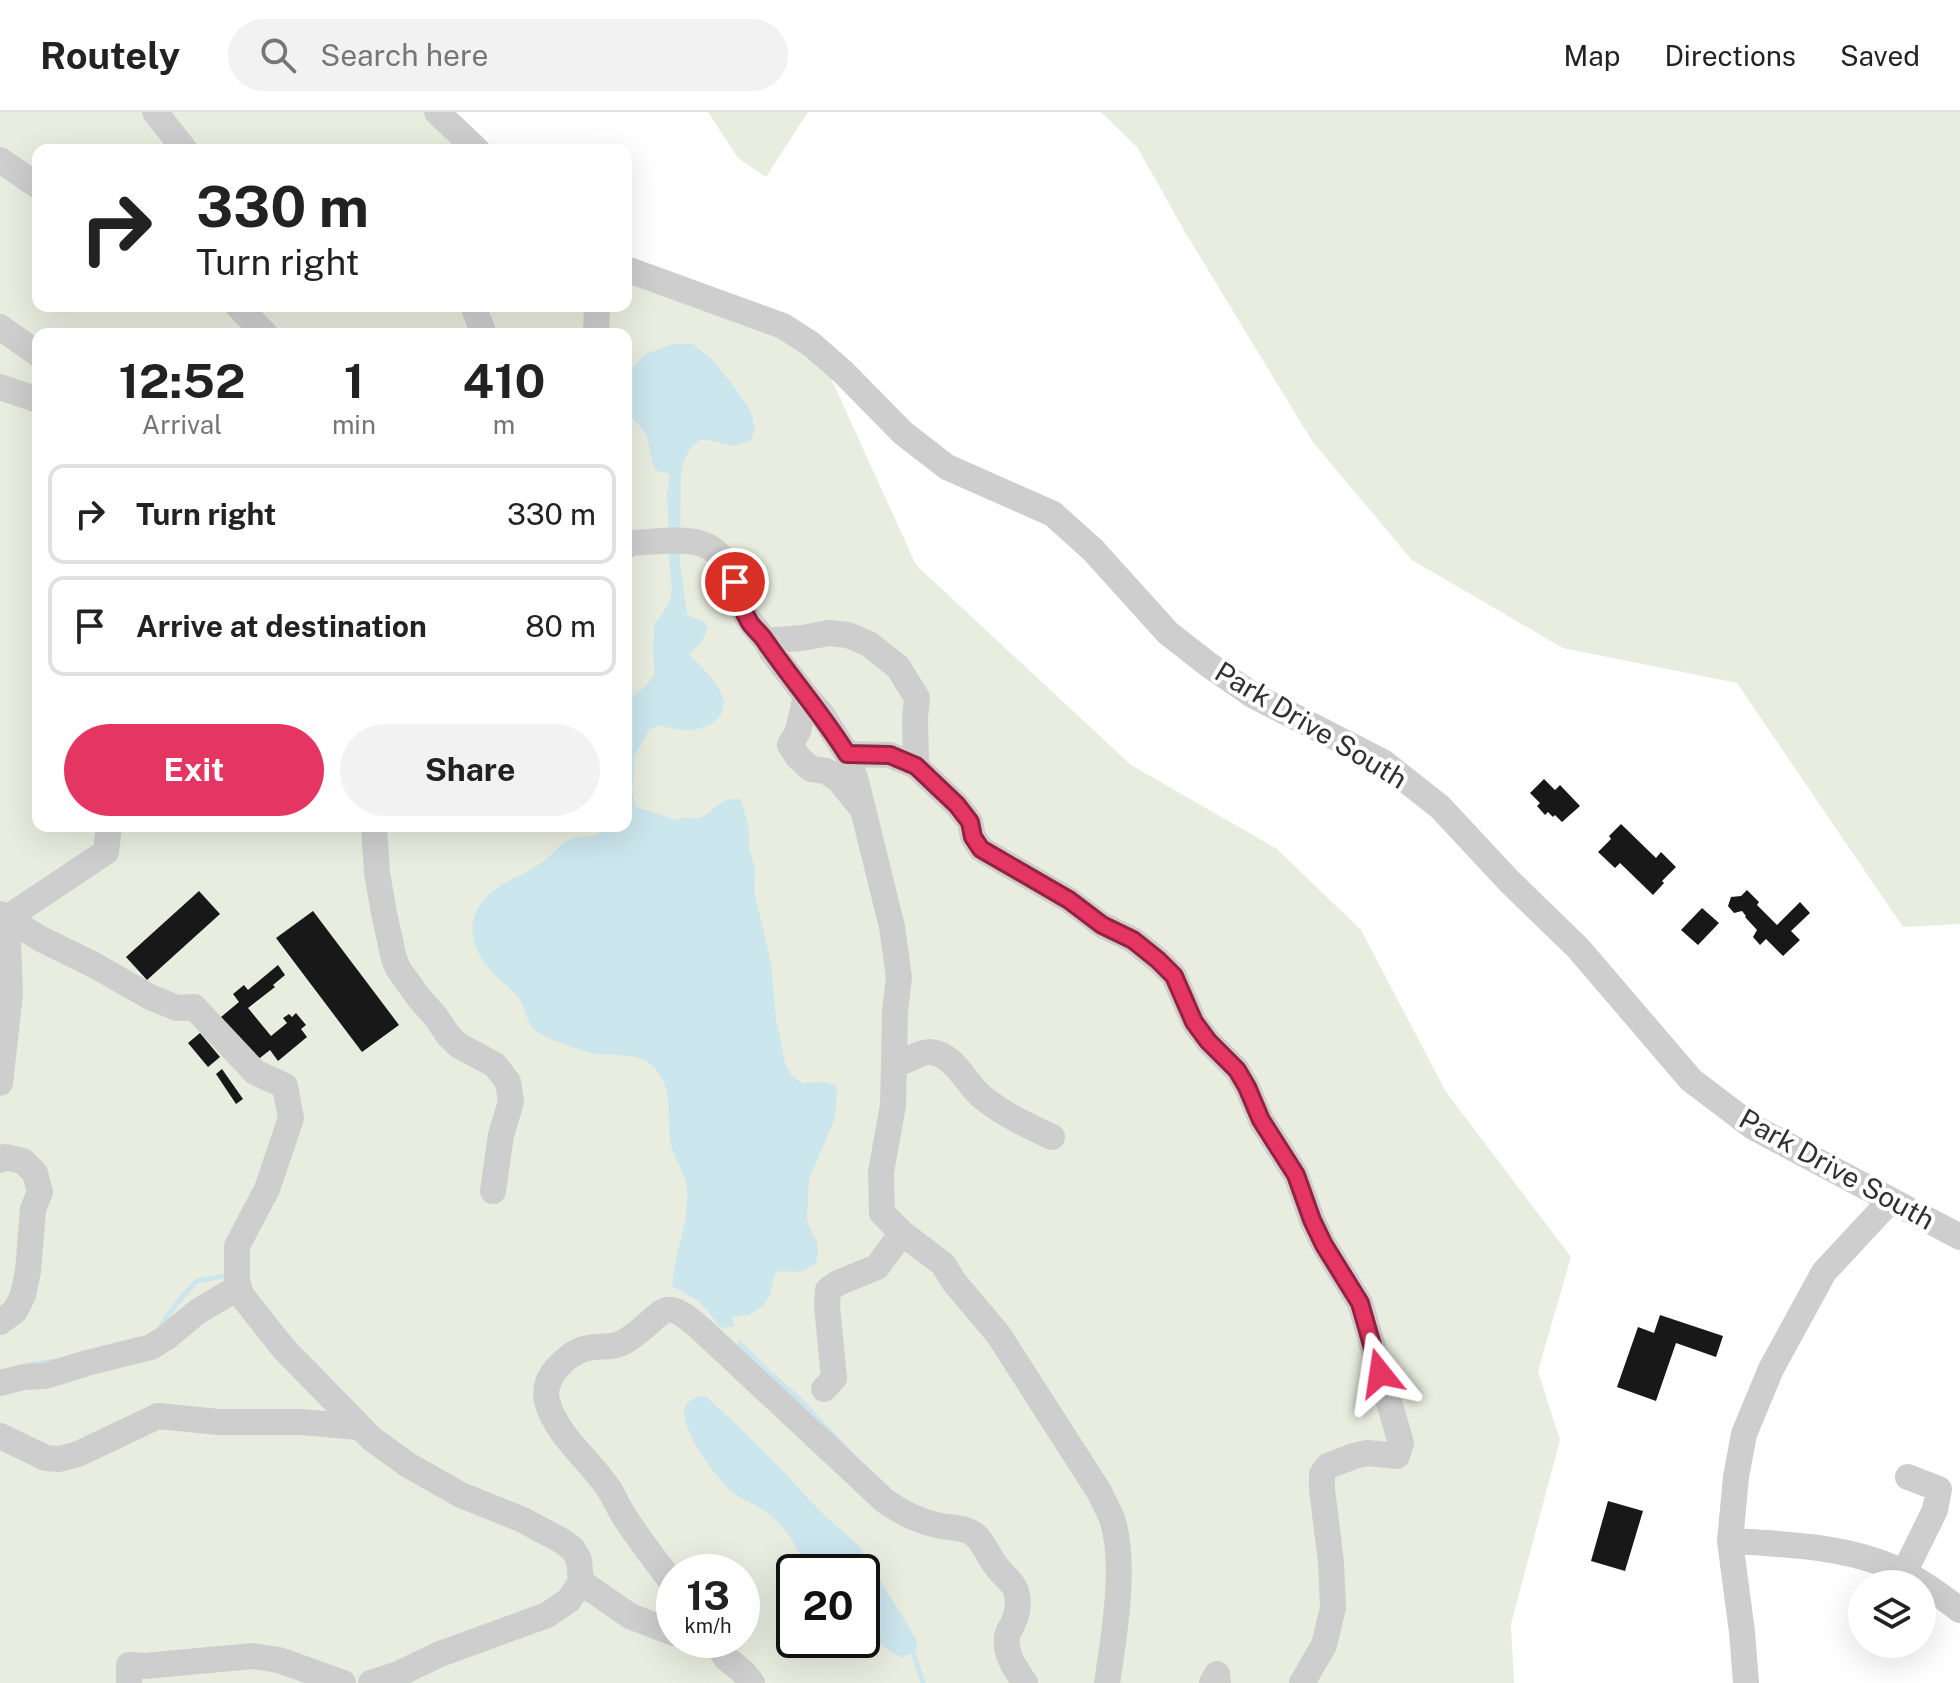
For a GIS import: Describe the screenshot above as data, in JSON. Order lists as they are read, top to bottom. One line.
{"streets":{"street":["Park Drive South"]},"page":{"header":"Routely","search":"Search here","nav":["Map","Directions","Saved"],"turn":["330 m","Turn right"],"eta":["12:52","Arrival","1","min","410","m"],"list":[{"name":"Turn right","value":"330 m"},{"name":"Arrive at destination","value":"80 m"}],"buttons":["Exit","Share"],"speed":"13 km/h","limit":"20"}}
